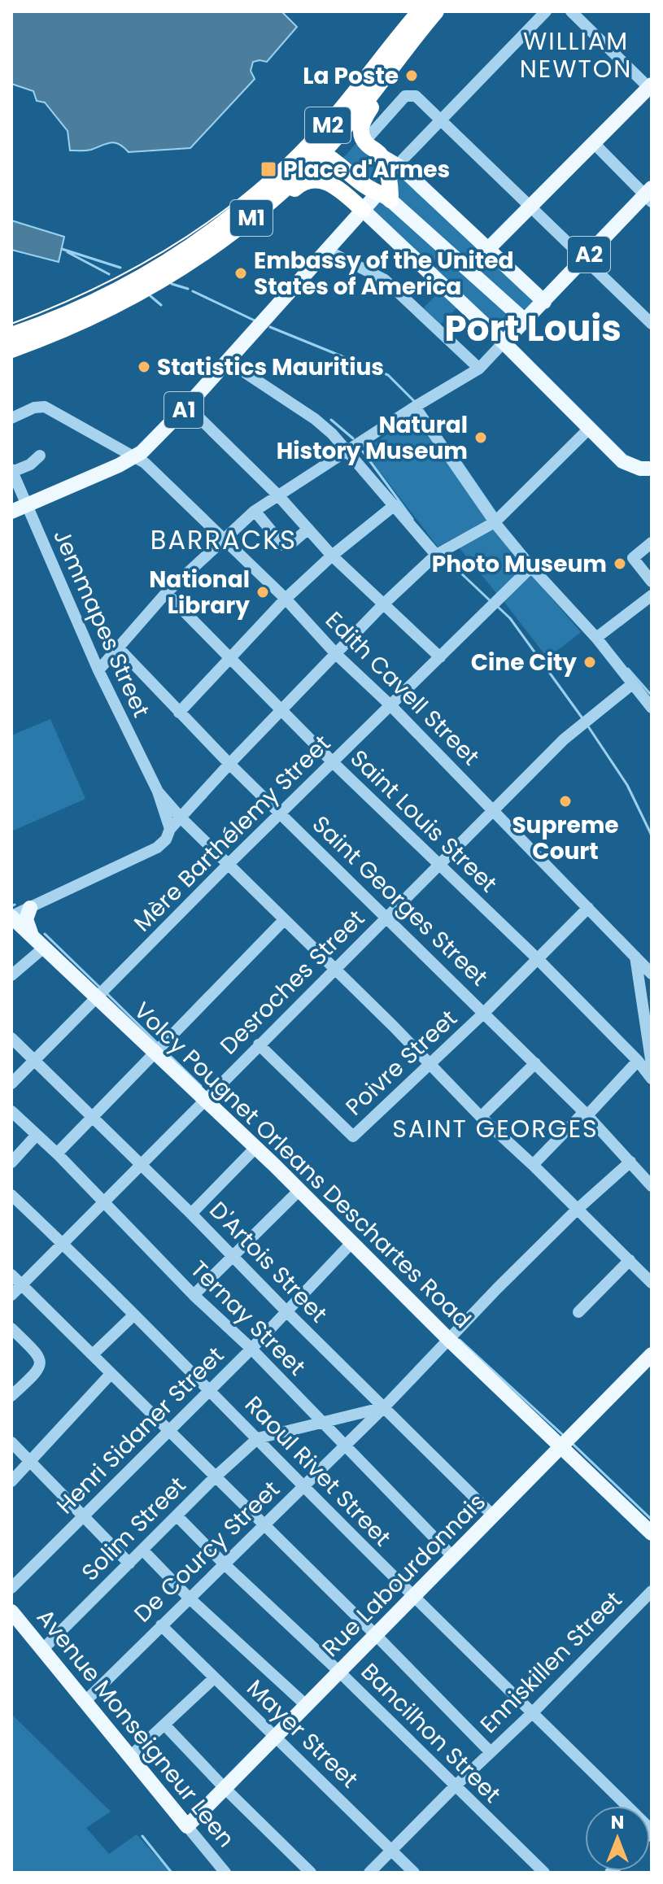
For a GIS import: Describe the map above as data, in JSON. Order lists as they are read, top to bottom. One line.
{"streets":{"highway":["M2","M1"],"main road":["A2","A1","Volcy Pougnet Orleans Deschartes Road","Rue Labourdonnais","Avenue Monseigneur Leen"],"street":["Jemmapes Street","Edith Cavell Street","Saint Louis Street","Mère Barthélemy Street","Saint Georges Street","Desroches Street","Poivre Street","D'Artois Street","Ternay Street","Henri Sidaner Street","Raoul Rivet Street","Solim Street","De Courcy Street","Enniskillen Street","Bancilhon Street","Mayer Street"]},"crossings":[["M2","M1"],["A1","Jemmapes Street"],["A1","Edith Cavell Street"],["Jemmapes Street","Mère Barthélemy Street"],["Jemmapes Street","Desroches Street"],["Jemmapes Street","Poivre Street"],["Jemmapes Street","De Courcy Street"],["Edith Cavell Street","Mère Barthélemy Street"],["Edith Cavell Street","Desroches Street"],["Edith Cavell Street","Poivre Street"],["Saint Louis Street","Mère Barthélemy Street"],["Saint Louis Street","Desroches Street"],["Saint Louis Street","Poivre Street"],["Mère Barthélemy Street","Saint Georges Street"],["Mère Barthélemy Street","Volcy Pougnet Orleans Deschartes Road"],["Mère Barthélemy Street","D'Artois Street"],["Saint Georges Street","Desroches Street"],["Saint Georges Street","Poivre Street"],["Saint Georges Street","De Courcy Street"],["Desroches Street","Poivre Street"],["Desroches Street","Volcy Pougnet Orleans Deschartes Road"],["Desroches Street","D'Artois Street"],["Desroches Street","Ternay Street"],["Desroches Street","Raoul Rivet Street"],["Volcy Pougnet Orleans Deschartes Road","Henri Sidaner Street"],["Volcy Pougnet Orleans Deschartes Road","De Courcy Street"],["Volcy Pougnet Orleans Deschartes Road","Rue Labourdonnais"],["D'Artois Street","Henri Sidaner Street"],["D'Artois Street","De Courcy Street"],["D'Artois Street","Rue Labourdonnais"],["Ternay Street","Henri Sidaner Street"],["Ternay Street","De Courcy Street"],["Ternay Street","Rue Labourdonnais"],["Henri Sidaner Street","Raoul Rivet Street"],["Raoul Rivet Street","Solim Street"],["Raoul Rivet Street","De Courcy Street"],["Raoul Rivet Street","Rue Labourdonnais"],["Raoul Rivet Street","Enniskillen Street"],["Solim Street","Avenue Monseigneur Leen"],["Solim Street","Bancilhon Street"],["De Courcy Street","Avenue Monseigneur Leen"],["De Courcy Street","Bancilhon Street"],["De Courcy Street","Mayer Street"],["Rue Labourdonnais","Avenue Monseigneur Leen"],["Rue Labourdonnais","Bancilhon Street"],["Rue Labourdonnais","Mayer Street"],["Enniskillen Street","Bancilhon Street"],["Enniskillen Street","Mayer Street"]],"districts":["WILLIAM NEWTON","Port Louis","BARRACKS","SAINT GEORGES"],"places":{"other":["La Poste","Embassy of the United States of America","Statistics Mauritius","Natural History Museum","Photo Museum","National Library","Cine City","Supreme Court"],"transit":["Place d'Armes"]},"north":"top"}
